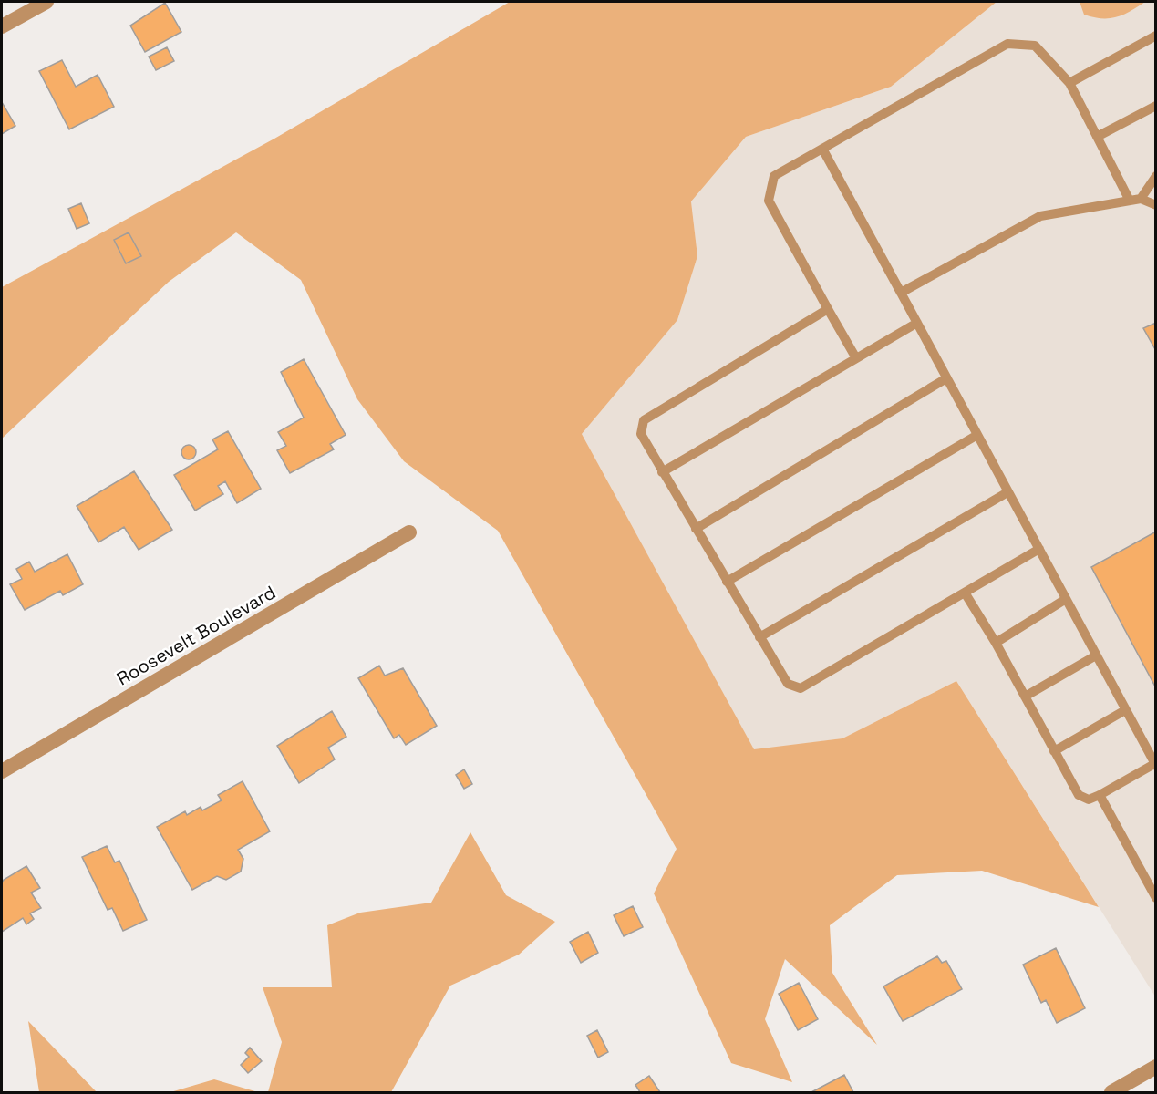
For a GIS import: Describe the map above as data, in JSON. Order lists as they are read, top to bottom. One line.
{"streets":{"street":["Roosevelt Boulevard"]}}
